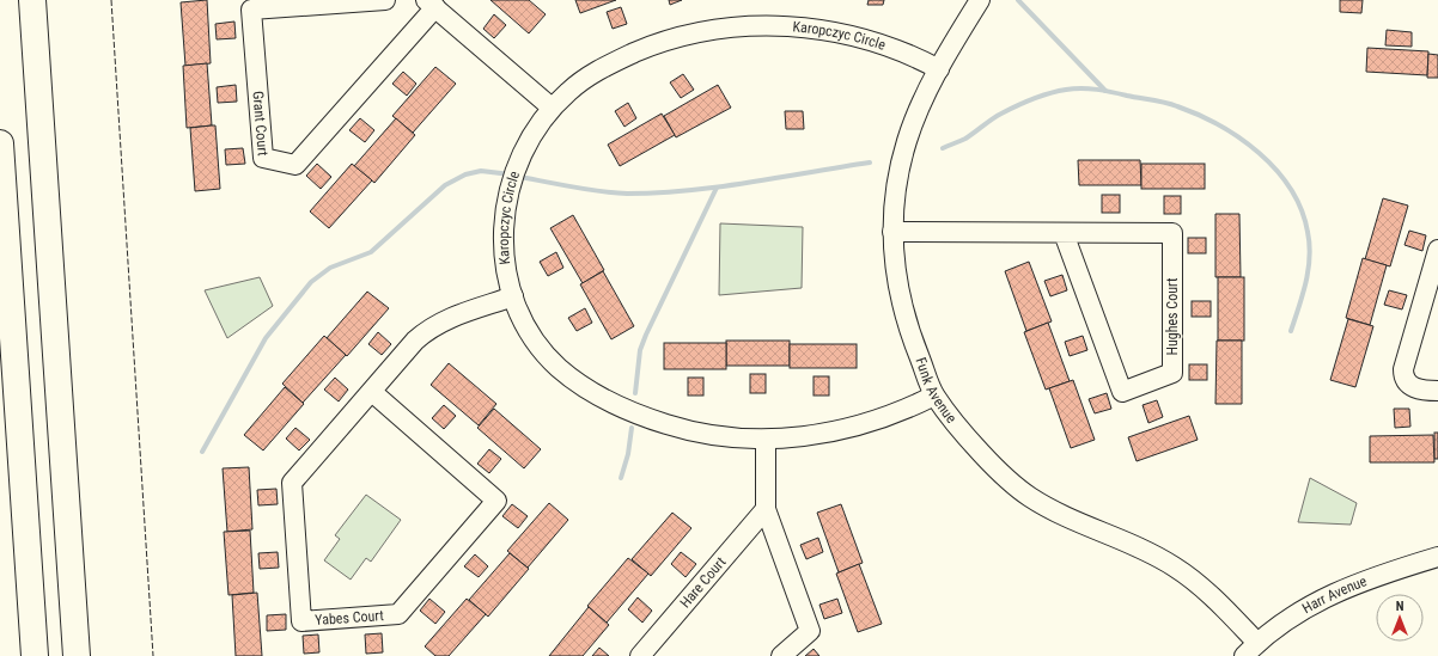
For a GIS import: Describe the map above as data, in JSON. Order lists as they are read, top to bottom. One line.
{"streets":{"street":["Karopczyc Circle","Grant Court","Hughes Court","Funk Avenue","Hare Court","Harr Avenue","Yabes Court"]},"crossings":[["Karopczyc Circle","Grant Court"],["Karopczyc Circle","Funk Avenue"],["Karopczyc Circle","Yabes Court"],["Hughes Court","Funk Avenue"],["Funk Avenue","Harr Avenue"]],"north":"top"}
